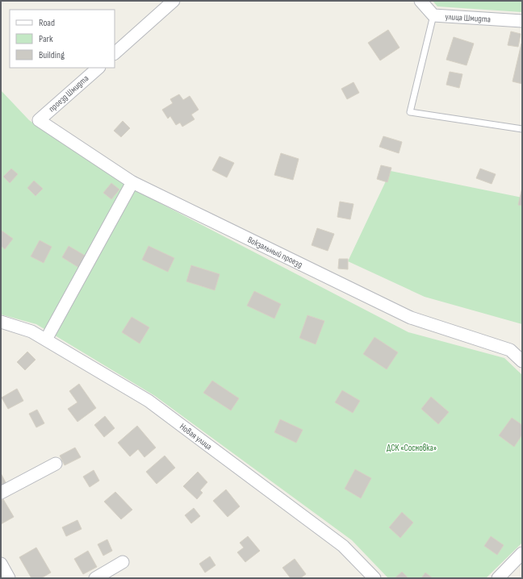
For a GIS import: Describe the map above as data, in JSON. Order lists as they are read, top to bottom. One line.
{"streets":{"street":["улица Шмидта","проезд Шмидта","Вокзальный проезд","Новая улица"]},"crossings":[["проезд Шмидта","Вокзальный проезд"]],"parks":["ДСК «Сосновка»"],"legend":["Road","Park","Building"]}
